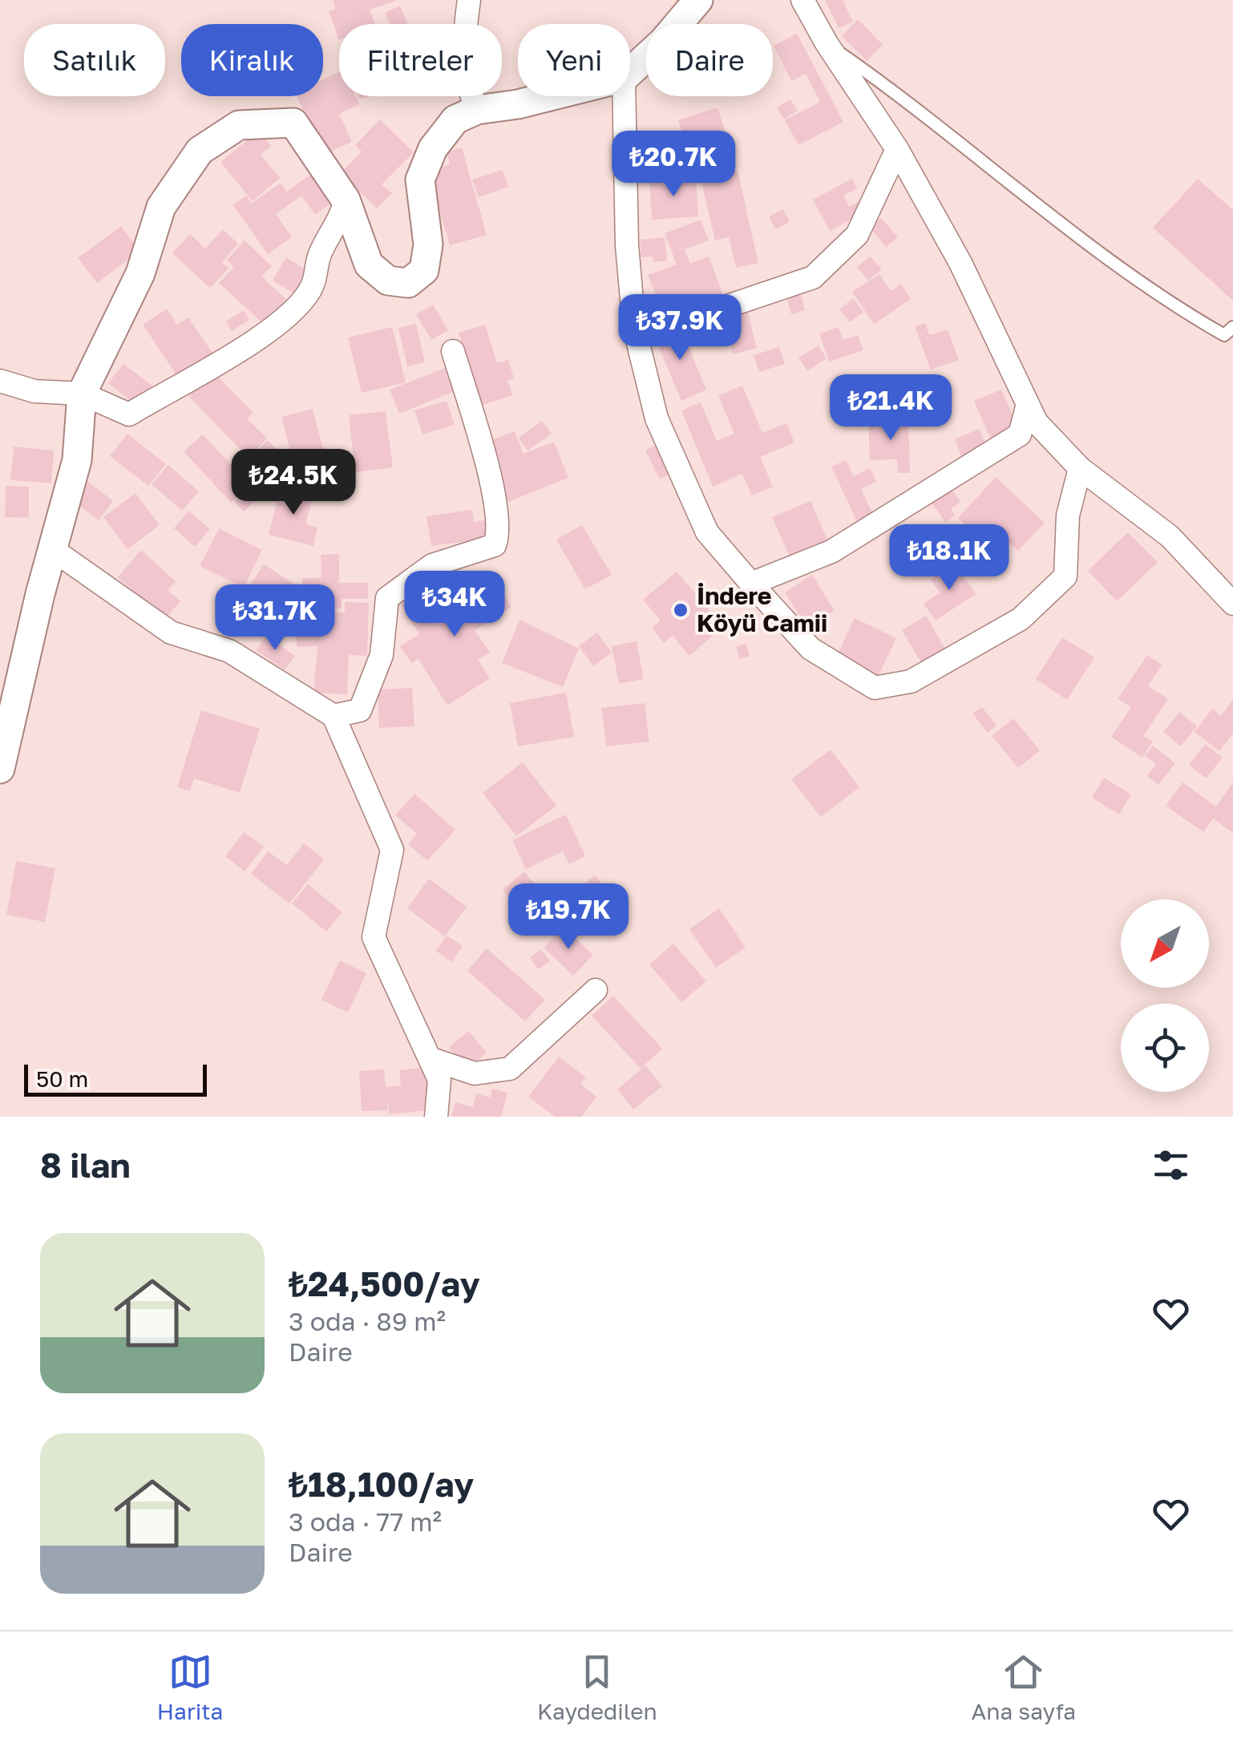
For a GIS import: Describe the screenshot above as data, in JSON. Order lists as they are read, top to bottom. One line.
{"places":["İndere Köyü Camii"],"scale_bar":"50 m","north":"bottom left","page":{"chip":["Satılık","Kiralık","Filtreler","Yeni","Daire"],"price":["₺20.7K","₺37.9K","₺21.4K","₺24.5K","₺18.1K","₺34K","₺31.7K","₺19.7K"],"scale":"50 m","heading":"8 ilan","list":[{"name":"₺24,500/ay","note":"3 oda · 89 m² · Daire"},{"name":"₺18,100/ay","note":"3 oda · 77 m² · Daire"}],"tabs":["Harita","Kaydedilen","Ana sayfa"]}}
